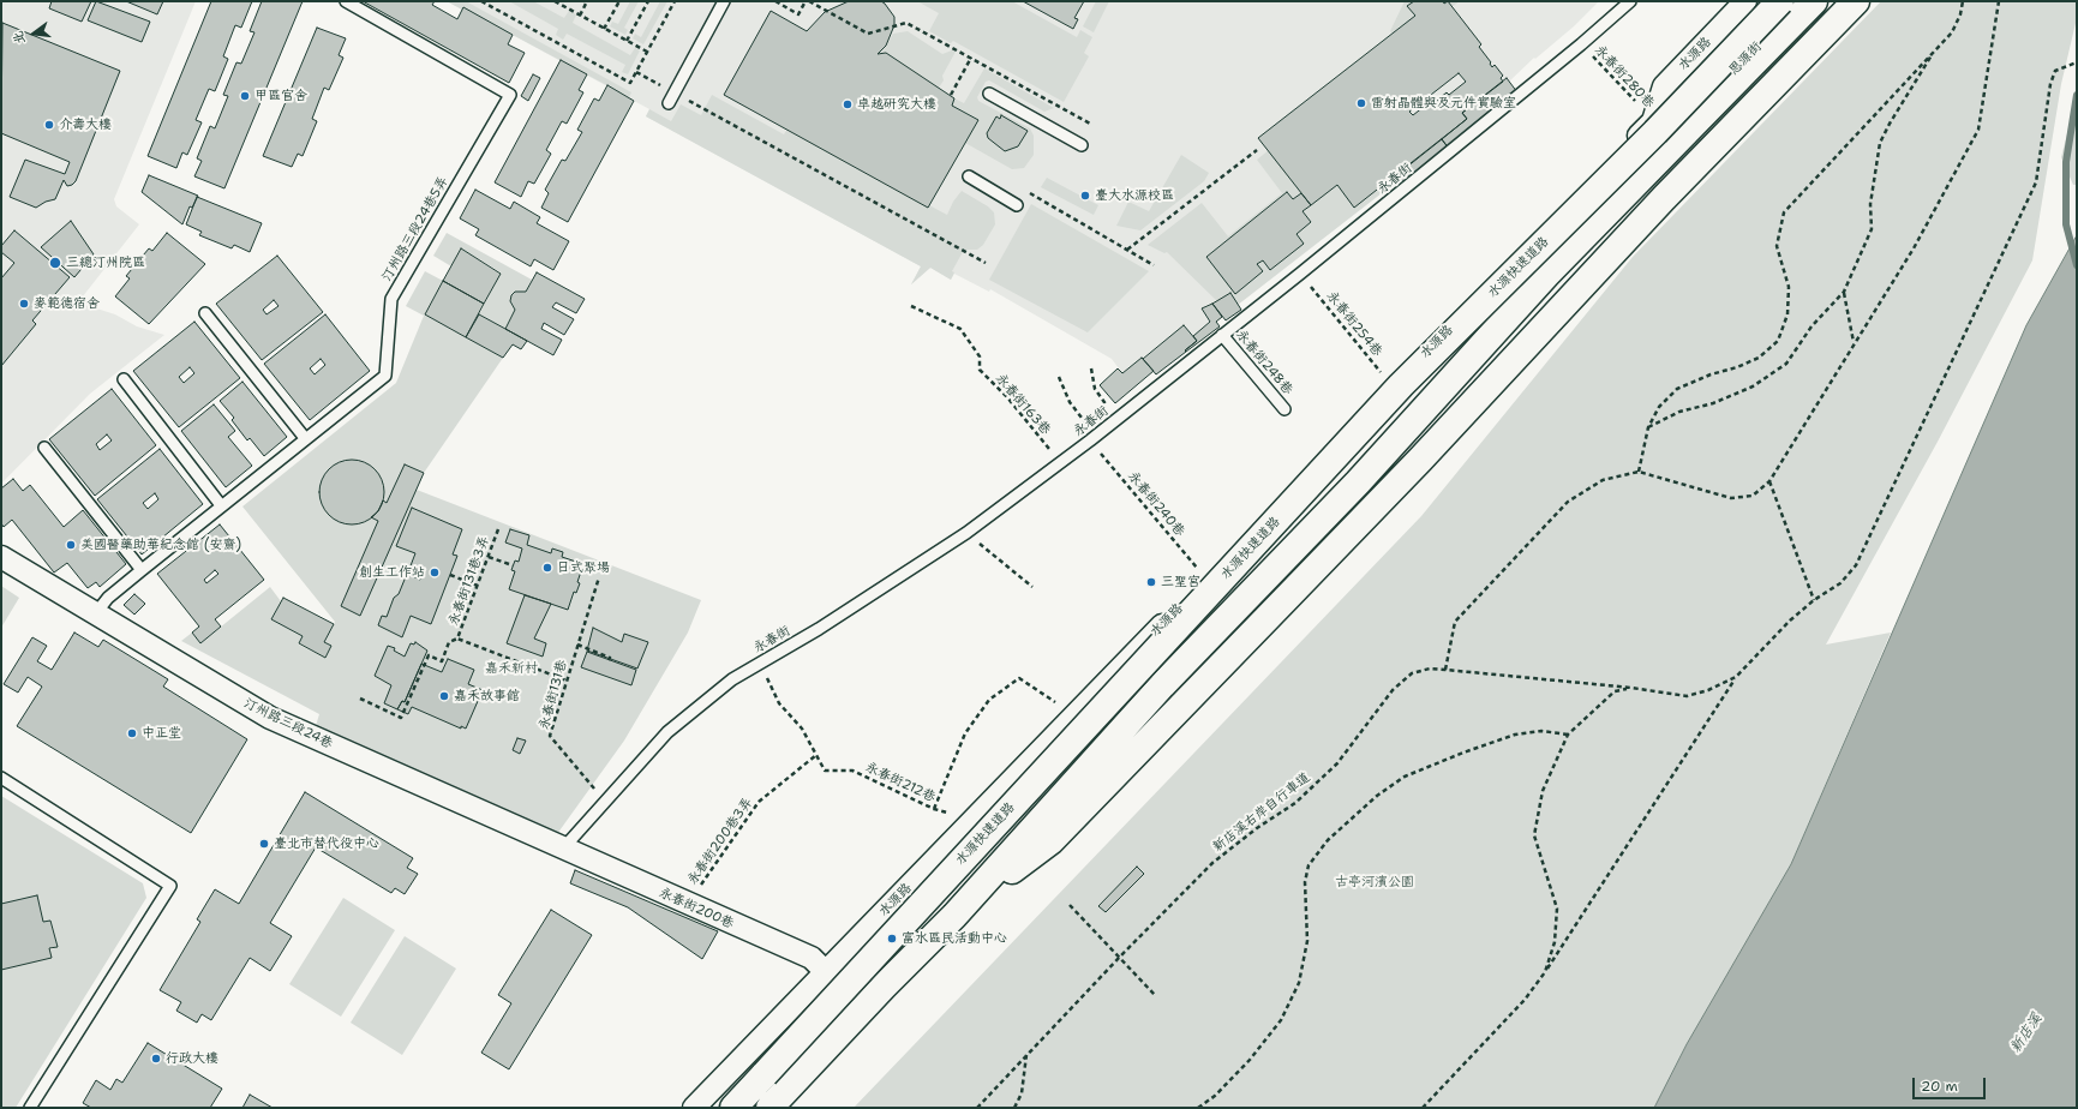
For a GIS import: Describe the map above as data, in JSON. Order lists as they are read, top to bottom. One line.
{"streets":{"highway":["水源快速道路"],"street":["水源路","思源街","汀州路三段24巷","永春街200巷"],"lane":["永春街","汀州路三段24巷5弄","永春街248巷"],"path":["永春街280巷","永春街254巷","永春街163巷","永春街240巷","永春街131巷3弄","永春街131巷","永春街212巷","新店溪右岸自行車道","永春街200巷3弄"]},"crossings":[["水源路","思源街"],["水源路","永春街280巷"],["水源路","永春街254巷"],["水源路","永春街240巷"],["水源路","永春街200巷"],["思源街","永春街280巷"],["永春街280巷","永春街"],["永春街","永春街254巷"],["永春街","永春街248巷"],["永春街","永春街163巷"],["永春街","永春街240巷"],["永春街","永春街131巷"],["永春街","汀州路三段24巷"],["永春街","永春街212巷"],["永春街","永春街200巷"],["汀州路三段24巷5弄","汀州路三段24巷"],["永春街131巷3弄","永春街131巷"],["汀州路三段24巷","永春街200巷"],["永春街212巷","永春街200巷3弄"],["永春街200巷3弄","永春街200巷"]],"water":["新店溪"],"parks":["嘉禾新村","古亭河濱公園"],"places":["甲區官舍","雷射晶體與及元件實驗室","卓越研究大樓","介壽大樓","臺大水源校區","三總汀州院區","麥範德宿舍","美國醫藥助華紀念館 (安齋)","日式聚場","創生工作站","三聖宮","嘉禾故事館","中正堂","臺北市替代役中心","富水區民活動中心","行政大樓"],"scale_bar":"20 m","north":"left"}
